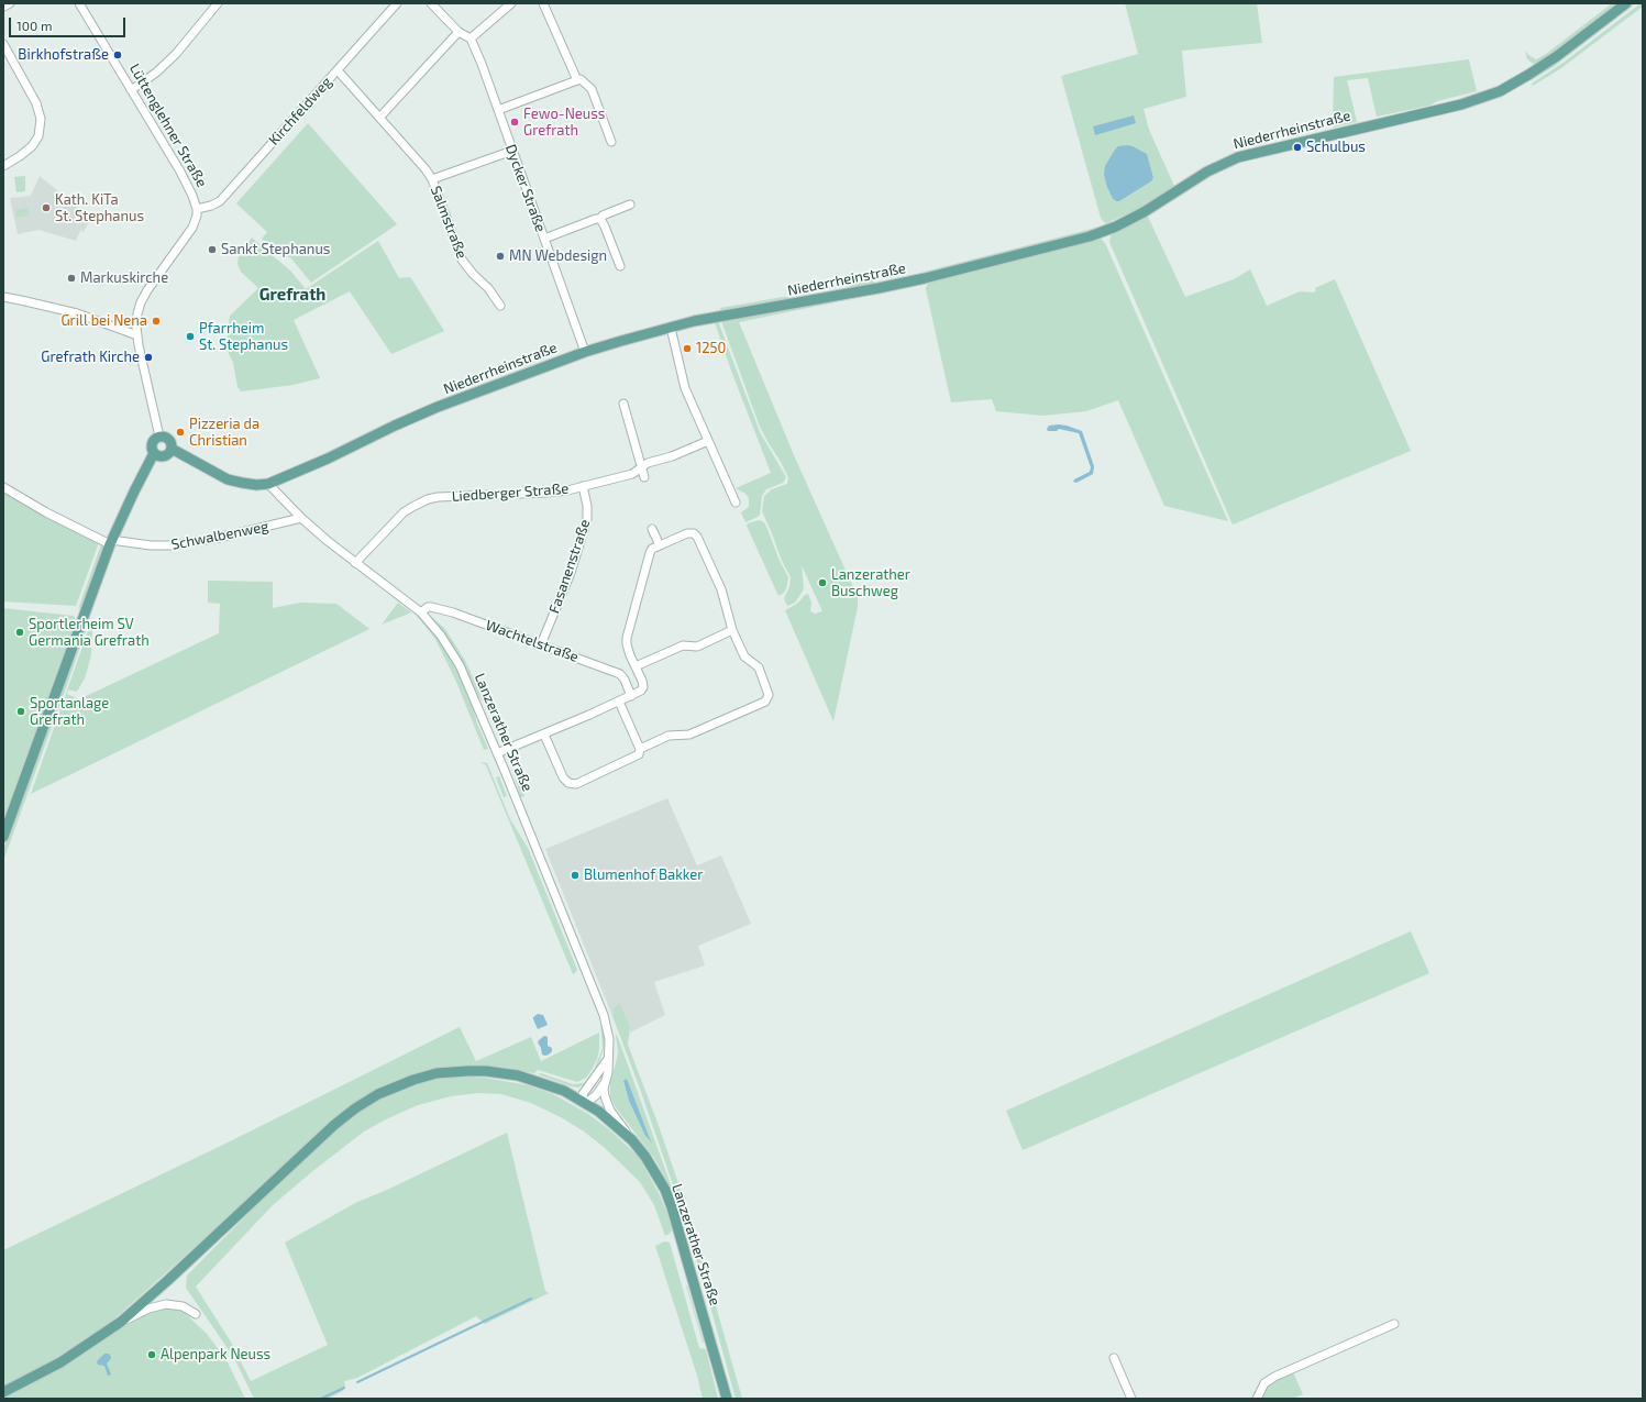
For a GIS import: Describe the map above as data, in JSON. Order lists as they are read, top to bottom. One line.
{"streets":{"main road":["Niederrheinstraße","Lanzerather Straße"],"street":["Kirchfeldweg","Lüttenglehner Straße","Dycker Straße","Salmstraße","Liedberger Straße","Schwalbenweg","Fasanenstraße","Wachtelstraße"]},"crossings":[["Kirchfeldweg","Lüttenglehner Straße"],["Kirchfeldweg","Salmstraße"],["Lüttenglehner Straße","Niederrheinstraße"],["Niederrheinstraße","Dycker Straße"],["Niederrheinstraße","Lanzerather Straße"],["Dycker Straße","Salmstraße"],["Liedberger Straße","Fasanenstraße"],["Liedberger Straße","Lanzerather Straße"],["Schwalbenweg","Lanzerather Straße"],["Fasanenstraße","Wachtelstraße"],["Wachtelstraße","Lanzerather Straße"]],"districts":["Grefrath"],"places":["Birkhofstraße","Fewo-Neuss Grefrath","Schulbus","Kath. KiTa St. Stephanus","Sankt Stephanus","MN Webdesign","Markuskirche","Grill bei Nena","Pfarrheim St. Stephanus","1250","Grefrath Kirche","Pizzeria da Christian","Lanzerather Buschweg","Sportlerheim SV Germania Grefrath","Sportanlage Grefrath","Blumenhof Bakker","Alpenpark Neuss"],"scale_bar":"100 m"}
